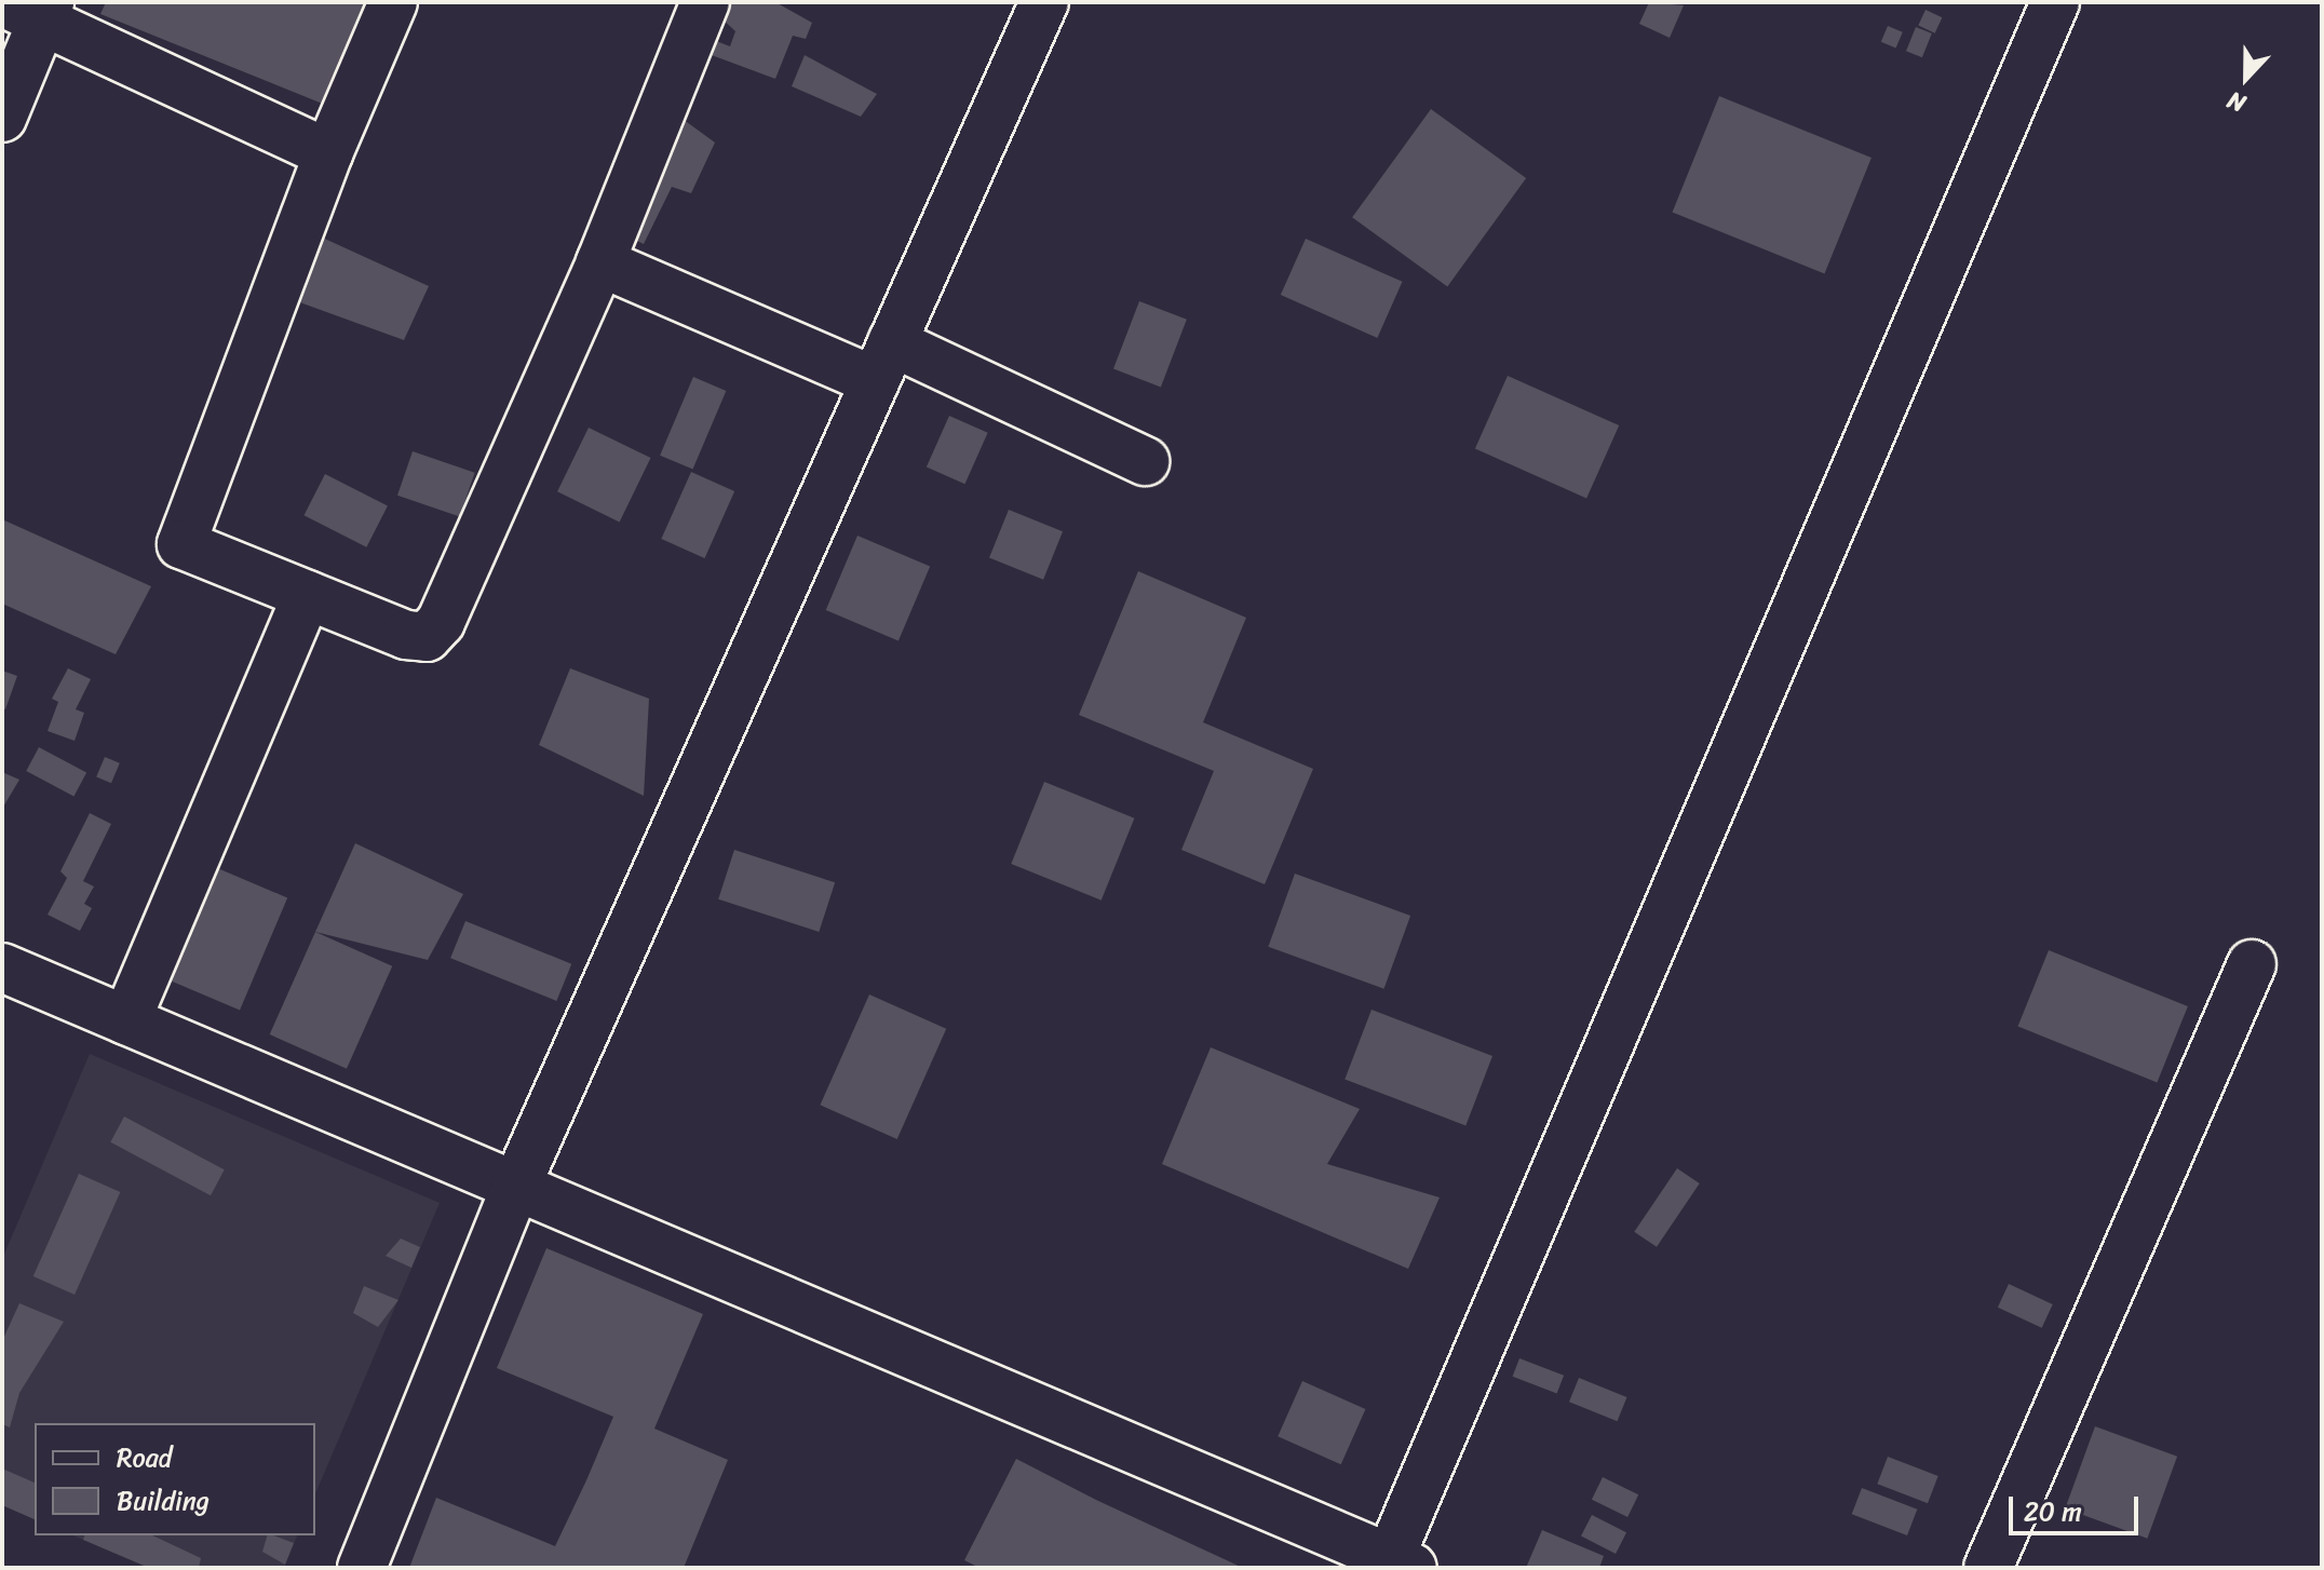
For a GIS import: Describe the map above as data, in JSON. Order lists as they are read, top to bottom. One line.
{"legend":["Road","Building"],"scale_bar":"20 m","north":"bottom"}
